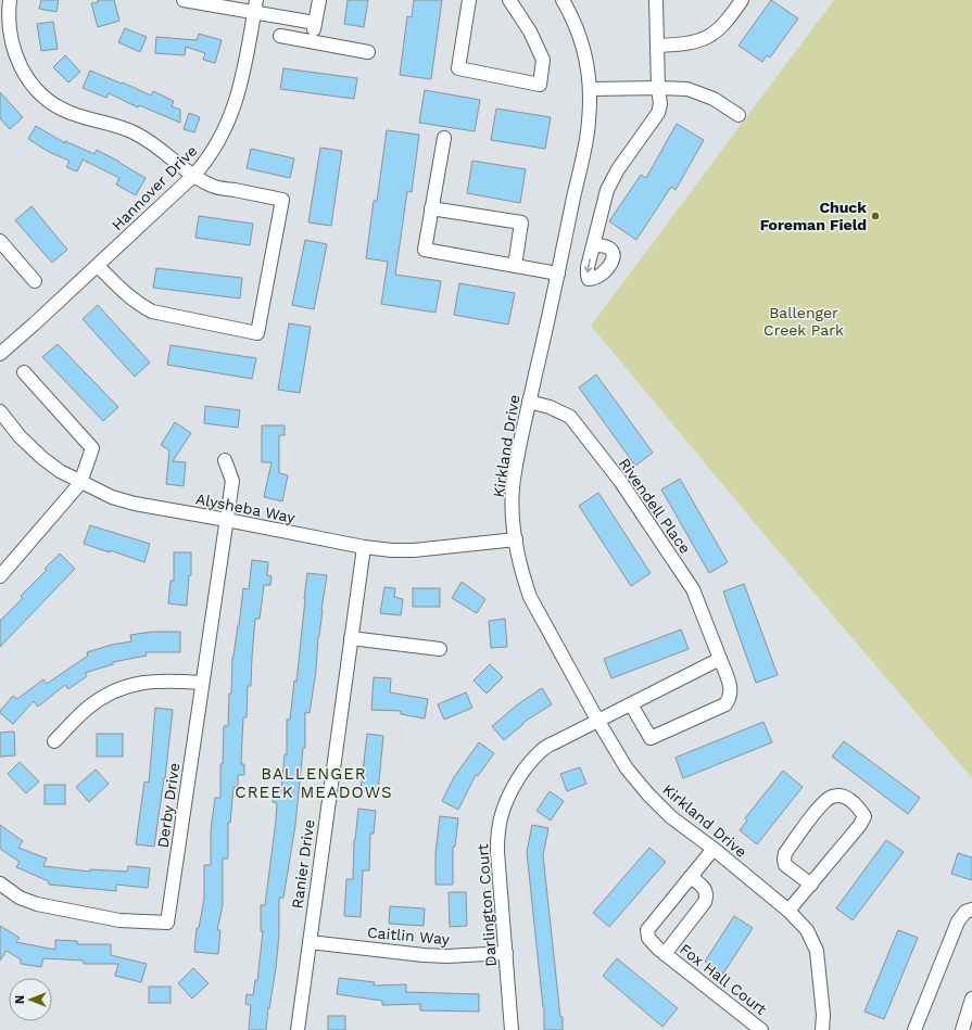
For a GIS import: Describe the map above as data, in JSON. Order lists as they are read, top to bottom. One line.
{"streets":{"street":["Hannover Drive","Kirkland Drive","Rivendell Place","Alysheba Way","Derby Drive","Ranier Drive","Darlington Court","Caitlin Way","Fox Hall Court"]},"crossings":[["Kirkland Drive","Rivendell Place"],["Kirkland Drive","Alysheba Way"],["Kirkland Drive","Darlington Court"],["Kirkland Drive","Fox Hall Court"],["Alysheba Way","Derby Drive"],["Alysheba Way","Ranier Drive"],["Ranier Drive","Caitlin Way"],["Darlington Court","Caitlin Way"]],"districts":["BALLENGER CREEK MEADOWS"],"parks":["Ballenger Creek Park"],"places":["Chuck Foreman Field"],"north":"left"}
